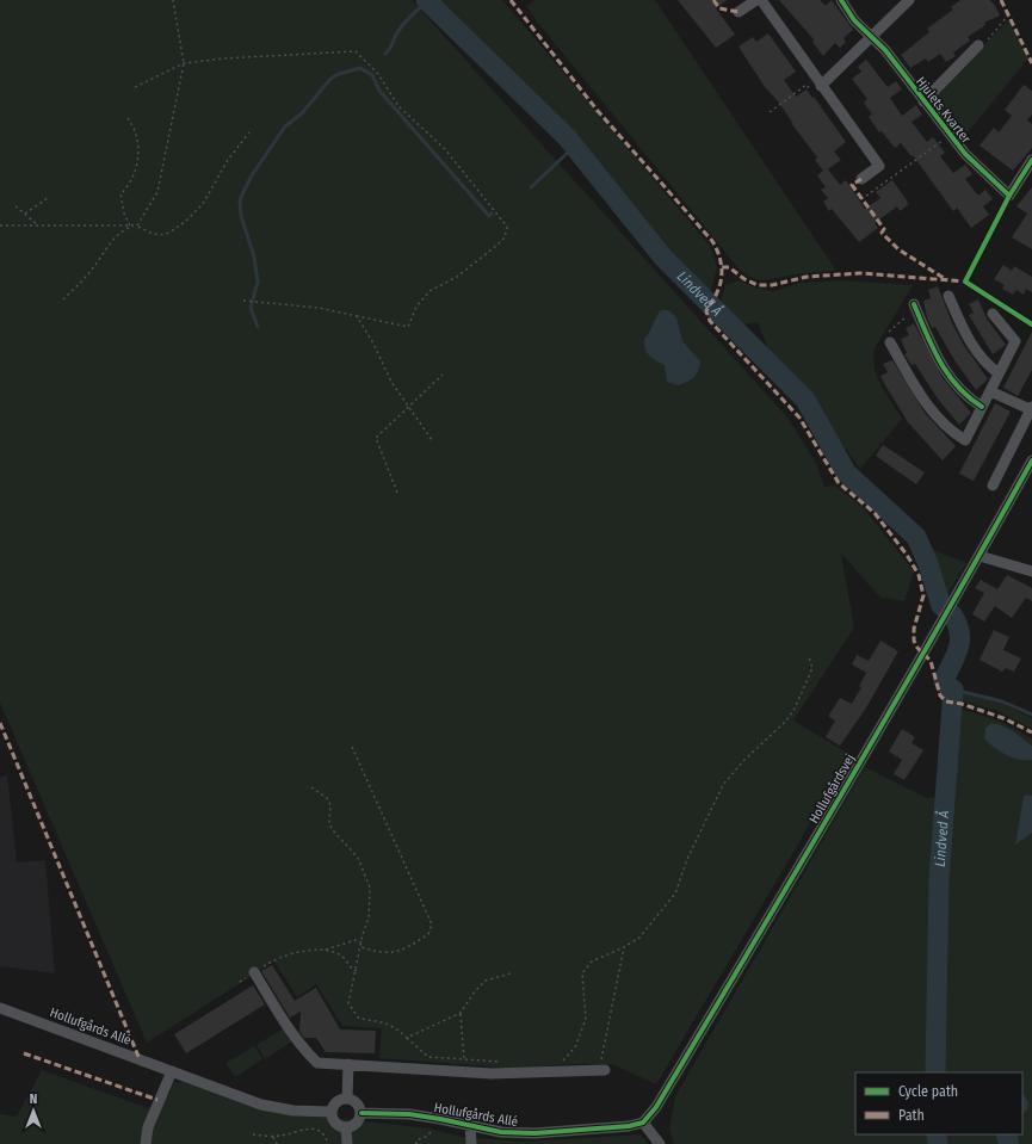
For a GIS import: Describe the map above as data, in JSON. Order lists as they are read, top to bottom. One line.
{"streets":{"street":["Hjulets Kvarter","Hollufgårdsvej","Hollufgårds Allé"]},"crossings":[["Hollufgårdsvej","Hollufgårds Allé"]],"water":["Lindved Å"],"legend":["Cycle path","Path"],"north":"top"}
